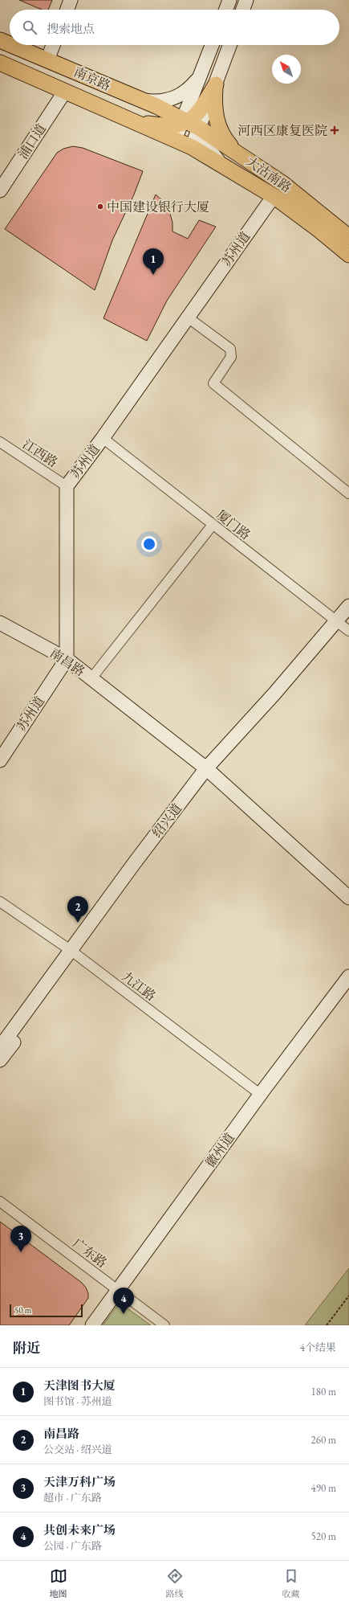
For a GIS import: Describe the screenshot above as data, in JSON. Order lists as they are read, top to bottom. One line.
{"streets":{"main road":["南京路","大沽南路"],"street":["浦口道","苏州道","江西路","厦门路","南昌路","绍兴道","九江路","徽州道","广东路"]},"crossings":[["南京路","浦口道"],["南京路","大沽南路"],["大沽南路","苏州道"],["苏州道","江西路"],["苏州道","厦门路"],["苏州道","南昌路"],["厦门路","绍兴道"],["南昌路","绍兴道"],["绍兴道","九江路"],["九江路","徽州道"],["徽州道","广东路"]],"places":{"health":["河西区康复医院"],"other":["中国建设银行大厦"]},"scale_bar":"50 m","north":"top left","page":{"search":"搜索地点","pins":["1","2","3","4"],"scale":"50 m","heading":["附近","4个结果"],"list":[{"mark":"1","name":"天津图书大厦","note":"图书馆 · 苏州道","value":"180 m"},{"mark":"2","name":"南昌路","note":"公交站 · 绍兴道","value":"260 m"},{"mark":"3","name":"天津万科广场","note":"超市 · 广东路","value":"490 m"},{"mark":"4","name":"共创未来广场","note":"公园 · 广东路","value":"520 m"}],"nav":["地图","路线","收藏"]}}
